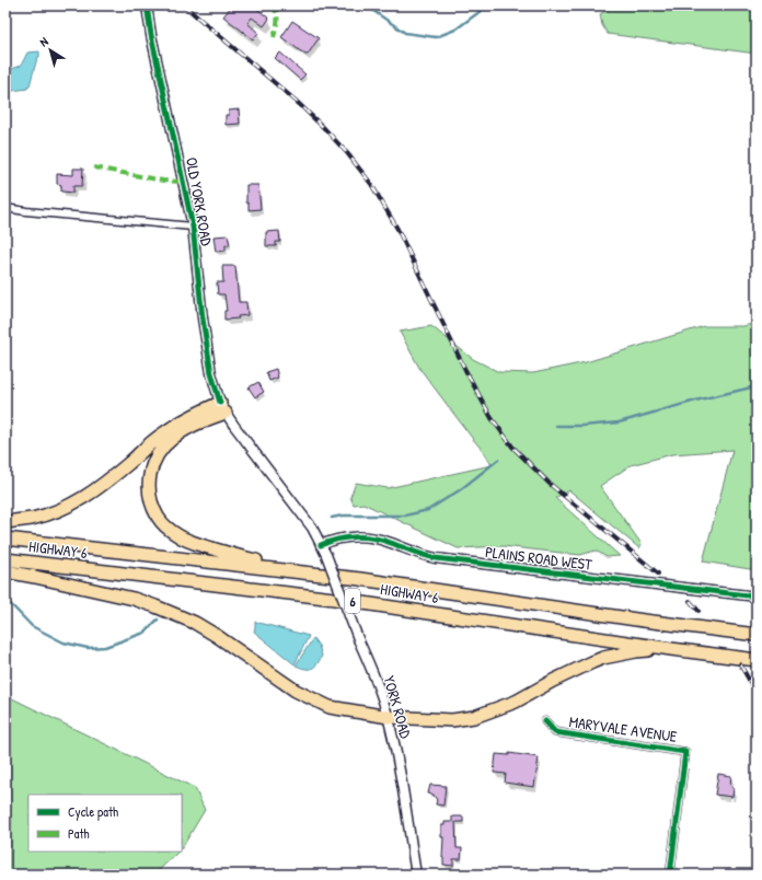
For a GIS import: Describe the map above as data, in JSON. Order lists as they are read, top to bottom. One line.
{"streets":{"highway":["HIGHWAY 6","6"],"main road":["OLD YORK ROAD","PLAINS ROAD WEST","YORK ROAD"],"street":["MARYVALE AVENUE"]},"crossings":[["OLD YORK ROAD","PLAINS ROAD WEST"],["OLD YORK ROAD","YORK ROAD"]],"legend":["Cycle path","Path"],"north":"top left"}
